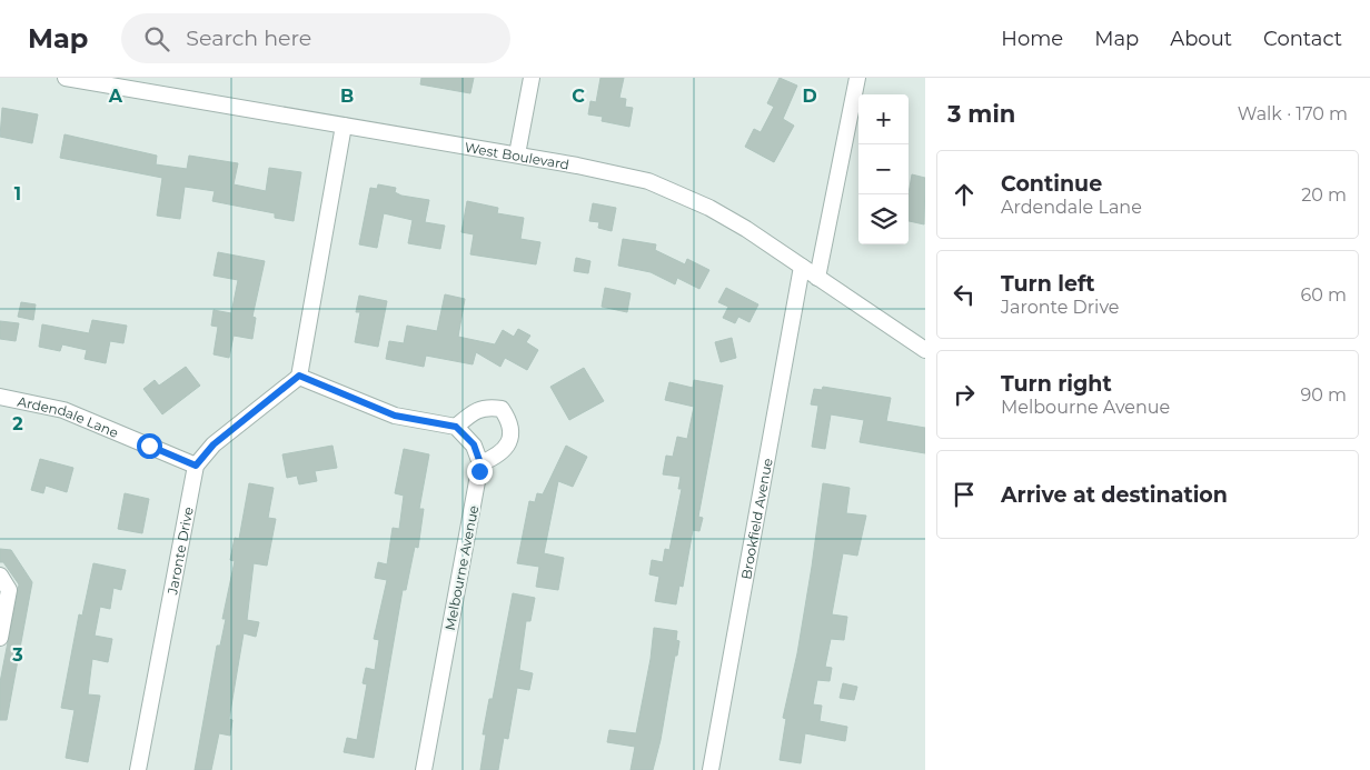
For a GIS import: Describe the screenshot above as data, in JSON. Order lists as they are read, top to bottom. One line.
{"streets":{"street":["West Boulevard","Ardendale Lane","Brookfield Avenue","Jaronte Drive","Melbourne Avenue"]},"crossings":[["West Boulevard","Brookfield Avenue"],["Ardendale Lane","Jaronte Drive"]],"page":{"header":"Map","search":"Search here","nav":["Home","Map","About","Contact"],"heading":["3 min","Walk · 170 m"],"map_buttons":["+","−"],"list":[["Continue","Ardendale Lane","20 m"],["Turn left","Jaronte Drive","60 m"],["Turn right","Melbourne Avenue","90 m"],"Arrive at destination"]},"grid":{"columns":["A","B","C","D"],"rows":["1","2","3"]}}
